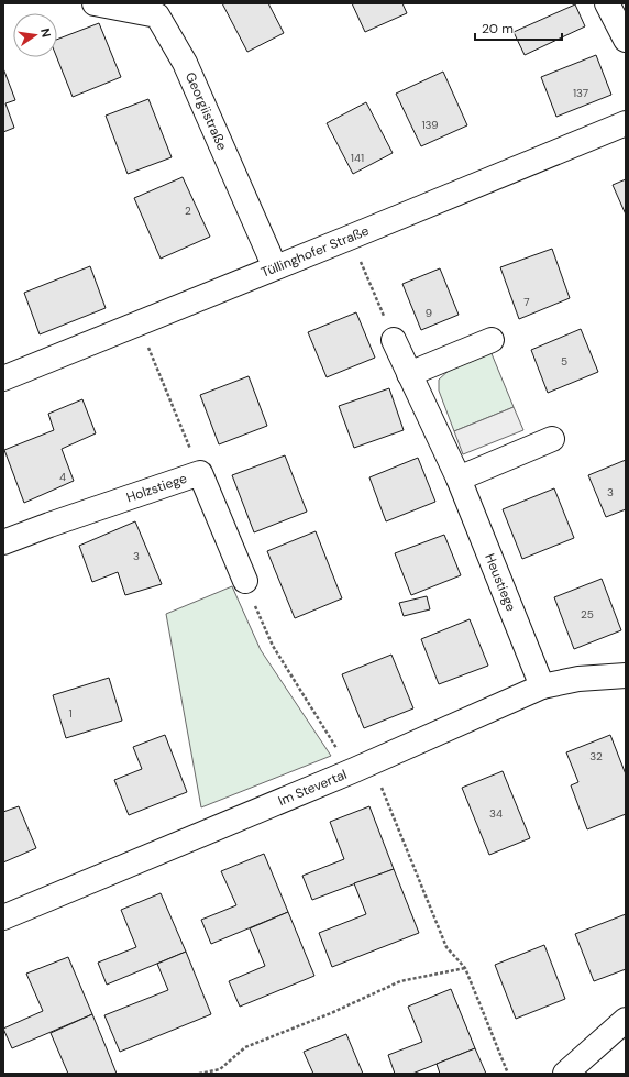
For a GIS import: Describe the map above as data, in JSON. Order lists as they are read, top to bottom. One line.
{"streets":{"street":["Georgiistraße","Tüllinghofer Straße","Holzstiege","Heustiege","Im Stevertal"]},"crossings":[["Georgiistraße","Tüllinghofer Straße"],["Heustiege","Im Stevertal"]],"house_numbers":["137","139","141","2","7","9","5","4","3","3","25","1","32","34"],"scale_bar":"20 m","north":"right"}
